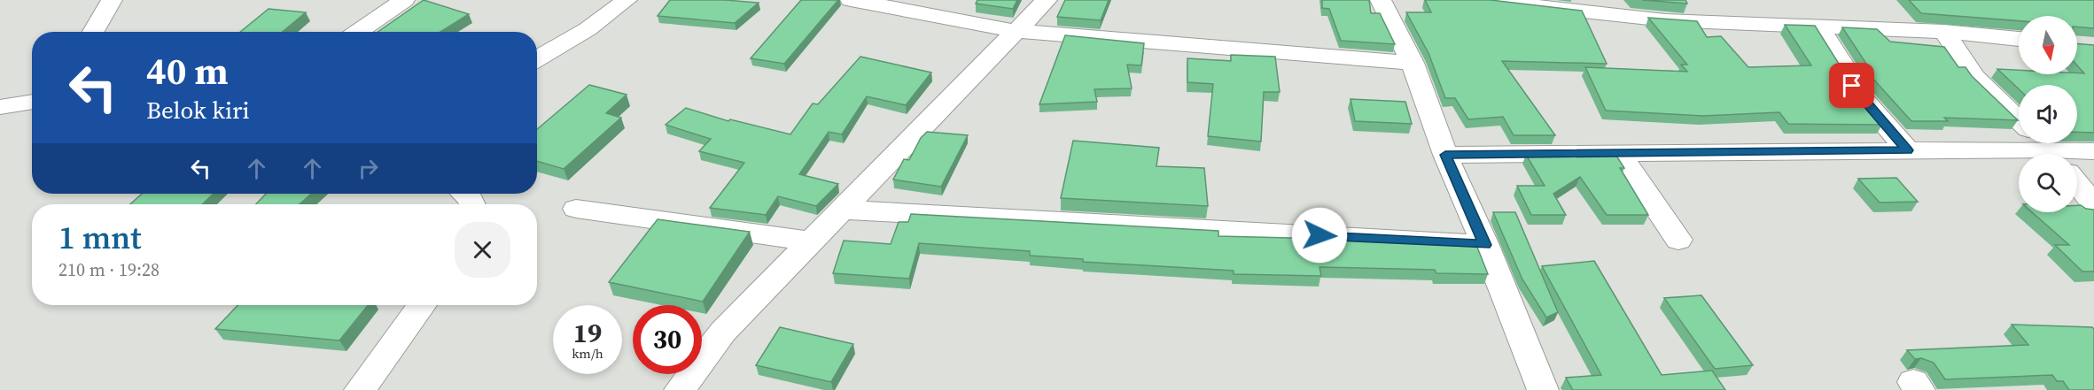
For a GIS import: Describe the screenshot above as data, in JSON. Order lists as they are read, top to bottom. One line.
{"north":"bottom","page":{"turn":["40 m","Belok kiri"],"heading":["1 mnt","210 m · 19:28"],"speed":"19 km/h","limit":"30"}}
